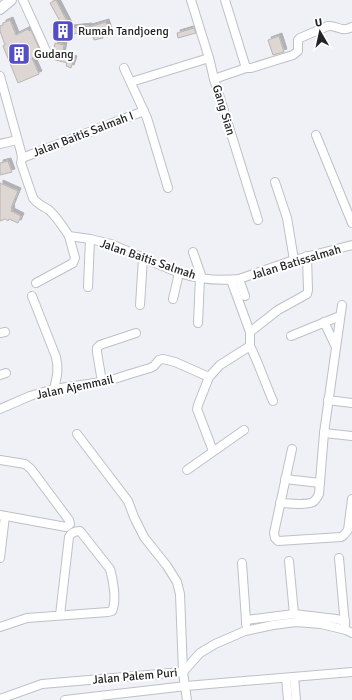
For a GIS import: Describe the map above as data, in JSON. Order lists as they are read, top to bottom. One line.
{"streets":{"street":["Gang Sian","Jalan Baitis Salmah I","Jalan Baitis Salmah","Jalan Batissalmah","Jalan Ajemmail","Jalan Palem Puri"]},"crossings":[["Jalan Baitis Salmah","Jalan Batissalmah"]],"places":{"building":["Rumah Tandjoeng","Gudang"]},"north":"top"}
